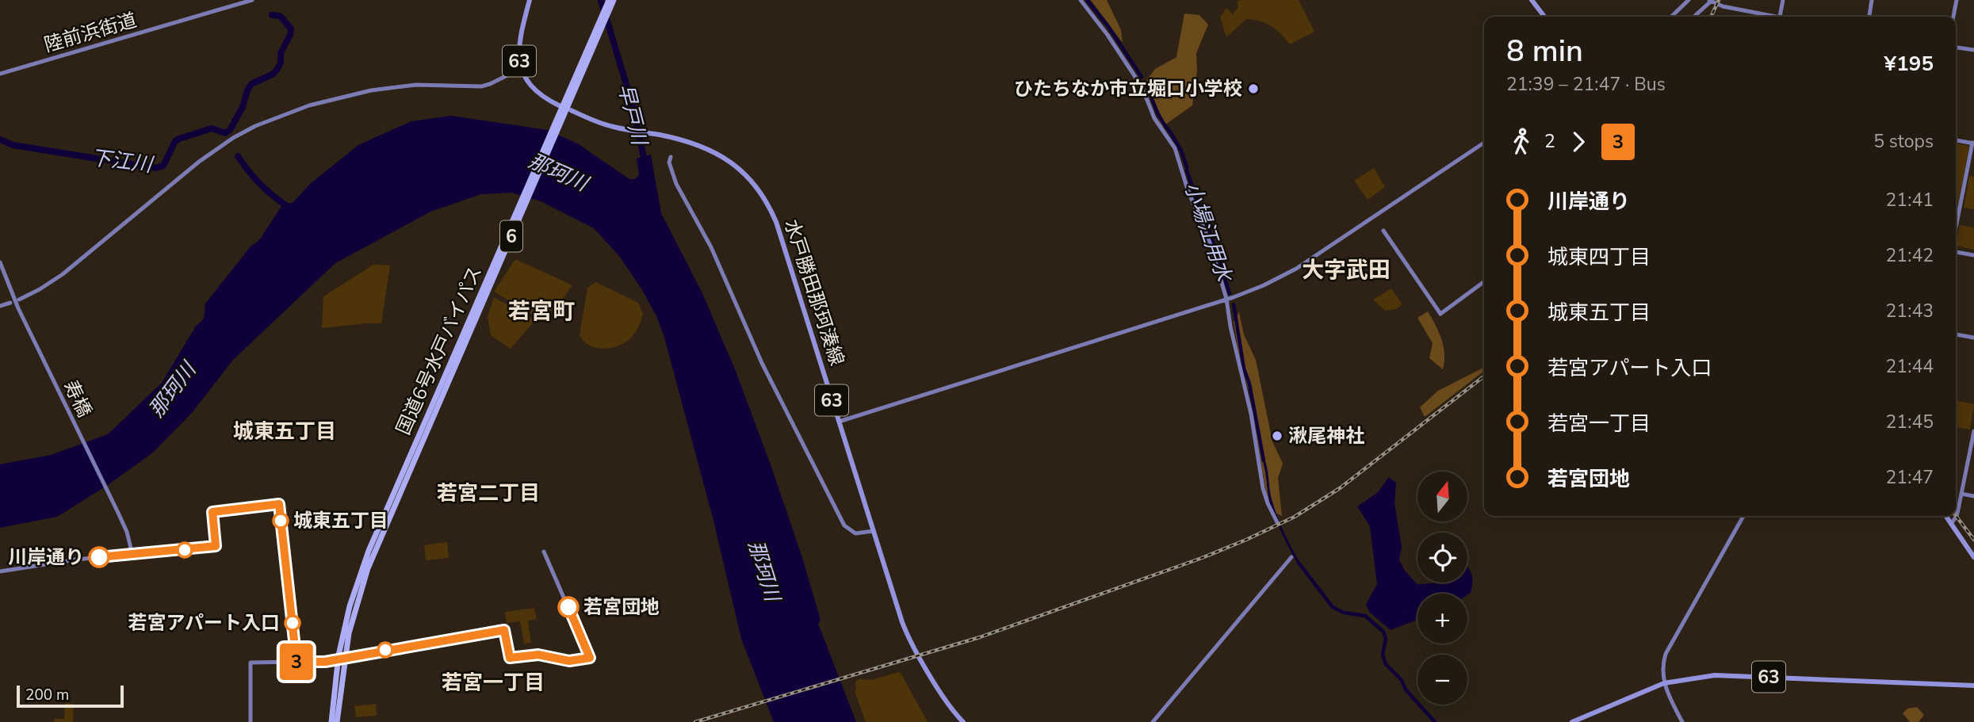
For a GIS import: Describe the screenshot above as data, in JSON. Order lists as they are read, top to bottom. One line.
{"streets":{"highway":["6","国道6号水戸バイパス"],"main road":["63","水戸勝田那珂湊線"],"street":["陸前浜街道","寿橋"]},"districts":["大字武田","若宮町","城東五丁目","若宮二丁目","若宮一丁目"],"water":["早戸川","下江川","那珂川","小場江用水"],"places":["ひたちなか市立堀口小学校","湫尾神社","城東五丁目","川岸通り","若宮団地","若宮アパート入口"],"lines":["bus line 3"],"scale_bar":"200 m","north":"top","page":{"on_map":"3","heading":["8 min","21:39 – 21:47 · Bus","¥195"],"legs":["2","3","5 stops"],"list":[{"name":"川岸通り","value":"21:41"},{"name":"城東四丁目","value":"21:42"},{"name":"城東五丁目","value":"21:43"},{"name":"若宮アパート入口","value":"21:44"},{"name":"若宮一丁目","value":"21:45"},{"name":"若宮団地","value":"21:47"}],"map_buttons":["+","−"],"scale":"200 m"}}
